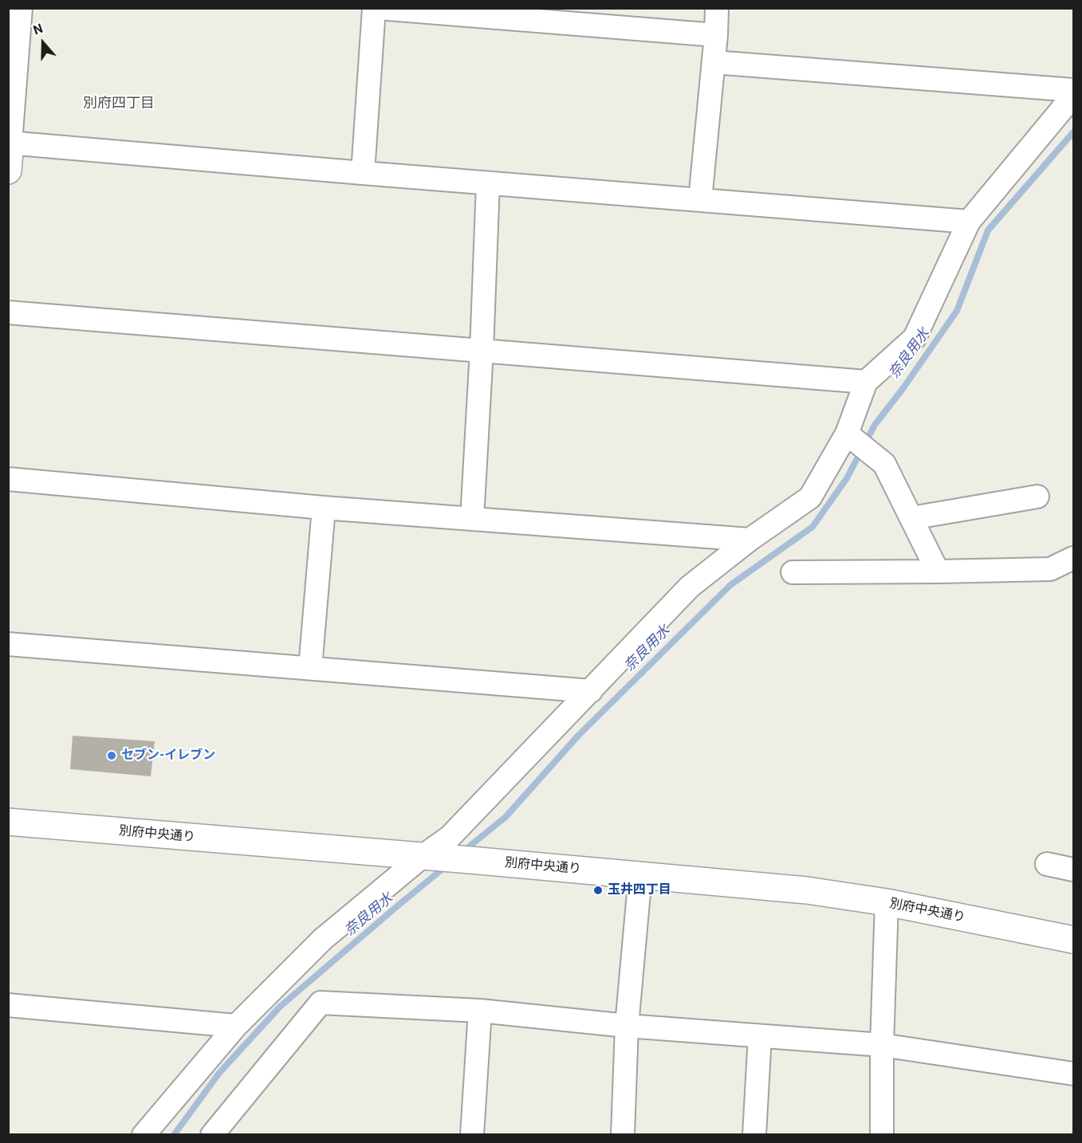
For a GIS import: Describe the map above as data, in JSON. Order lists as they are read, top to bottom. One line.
{"streets":{"street":["別府中央通り"]},"districts":["別府四丁目"],"water":["奈良用水"],"places":["セブン-イレブン","玉井四丁目"],"north":"top"}
